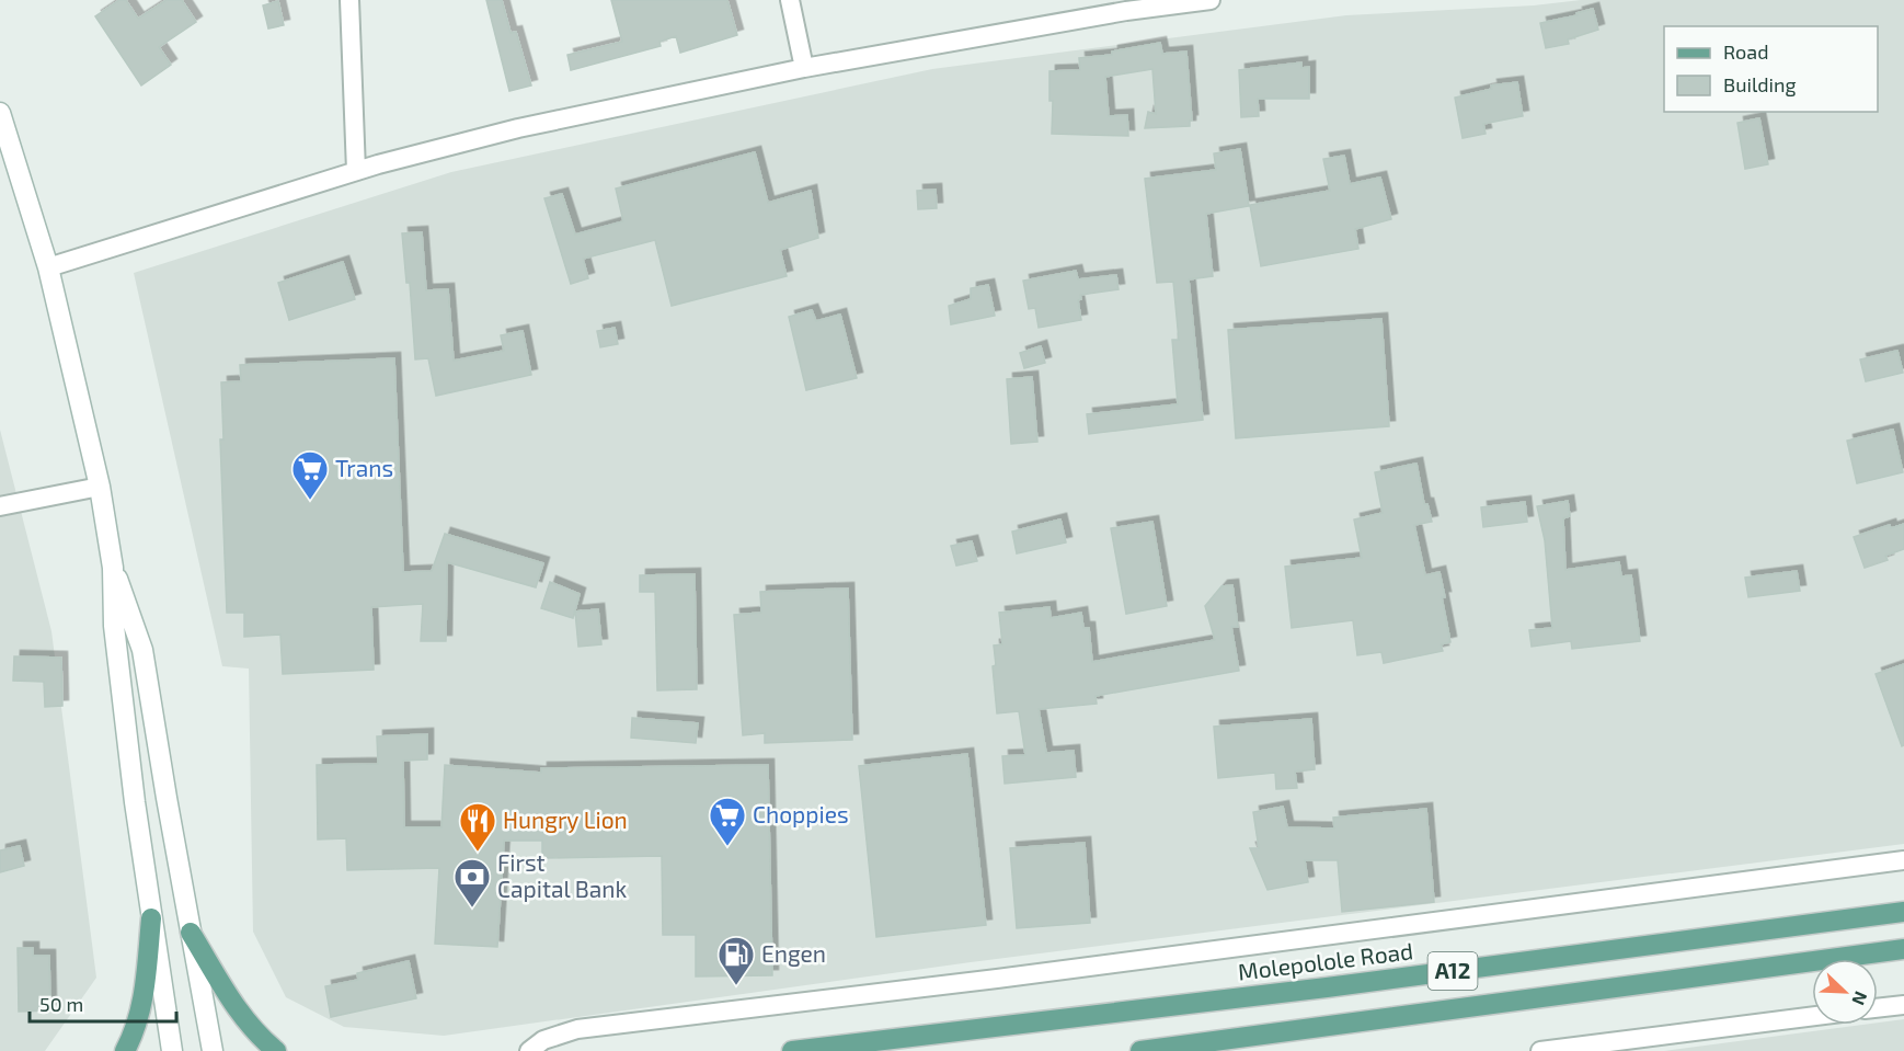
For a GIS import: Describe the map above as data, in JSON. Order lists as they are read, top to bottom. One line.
{"streets":{"main road":["Molepolole Road","A12"]},"places":{"supermarket":["Trans","Choppies"],"restaurant":["Hungry Lion"],"bank":["First Capital Bank"],"fuel station":["Engen"]},"legend":["Road","Building"],"scale_bar":"50 m","north":"bottom right"}
